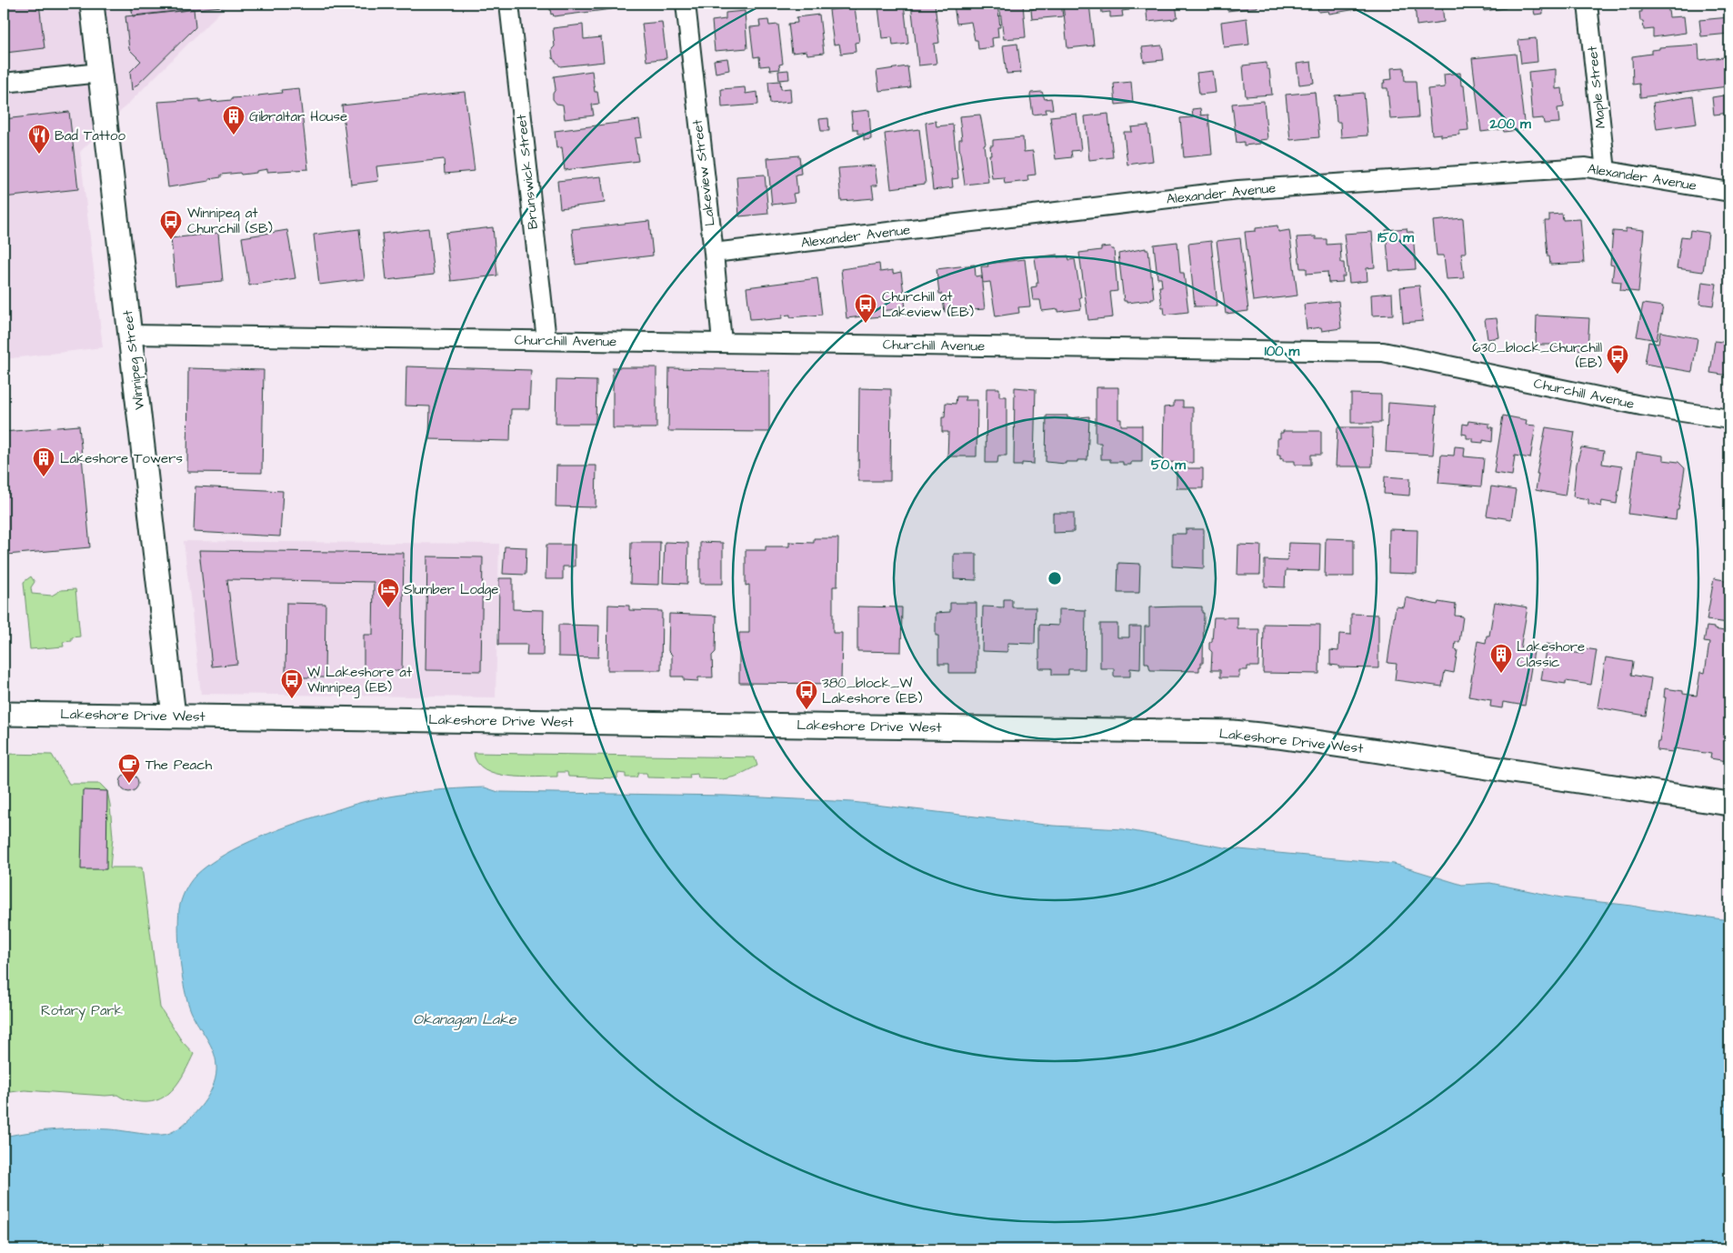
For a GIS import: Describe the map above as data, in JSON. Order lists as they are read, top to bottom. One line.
{"streets":{"street":["Maple Street","Brunswick Street","Lakeview Street","Alexander Avenue","Churchill Avenue","Winnipeg Street","Lakeshore Drive West"]},"crossings":[["Maple Street","Alexander Avenue"],["Brunswick Street","Churchill Avenue"],["Lakeview Street","Alexander Avenue"],["Lakeview Street","Churchill Avenue"],["Churchill Avenue","Winnipeg Street"],["Winnipeg Street","Lakeshore Drive West"]],"water":["Okanagan Lake"],"parks":["Rotary Park"],"places":{"building":["Gibraltar House","Lakeshore Towers","Lakeshore Classic"],"restaurant":["Bad Tattoo"],"bus stop":["Winnipeg at Churchill (SB)","Churchill at Lakeview (EB)","630_block_Churchill (EB)","W Lakeshore at Winnipeg (EB)","380_block_W Lakeshore (EB)"],"hotel":["Slumber Lodge"],"cafe":["The Peach"]},"rings":["200 m","150 m","100 m","50 m"]}
